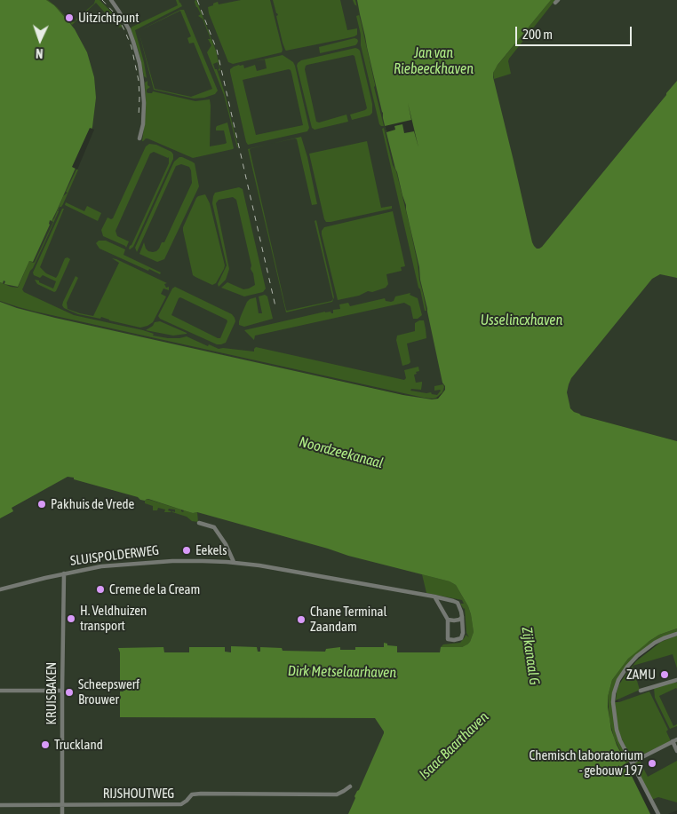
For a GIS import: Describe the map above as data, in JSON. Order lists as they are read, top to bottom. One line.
{"streets":{"street":["SLUISPOLDERWEG","KRUISBAKEN","RIJSHOUTWEG"]},"crossings":[["SLUISPOLDERWEG","KRUISBAKEN"],["KRUISBAKEN","RIJSHOUTWEG"]],"water":["Jan van Riebeeckhaven","Usselincxhaven","Noordzeekanaal","Zijkanaal G","Dirk Metselaarhaven","Isaac Baarthaven"],"places":["Uitzichtpunt","Pakhuis de Vrede","Eekels","Creme de la Cream","H. Veldhuizen transport","Chane Terminal Zaandam","ZAMU","Scheepswerf Brouwer","Truckland","Chemisch laboratorium - gebouw 197"],"scale_bar":"200 m","north":"bottom"}
